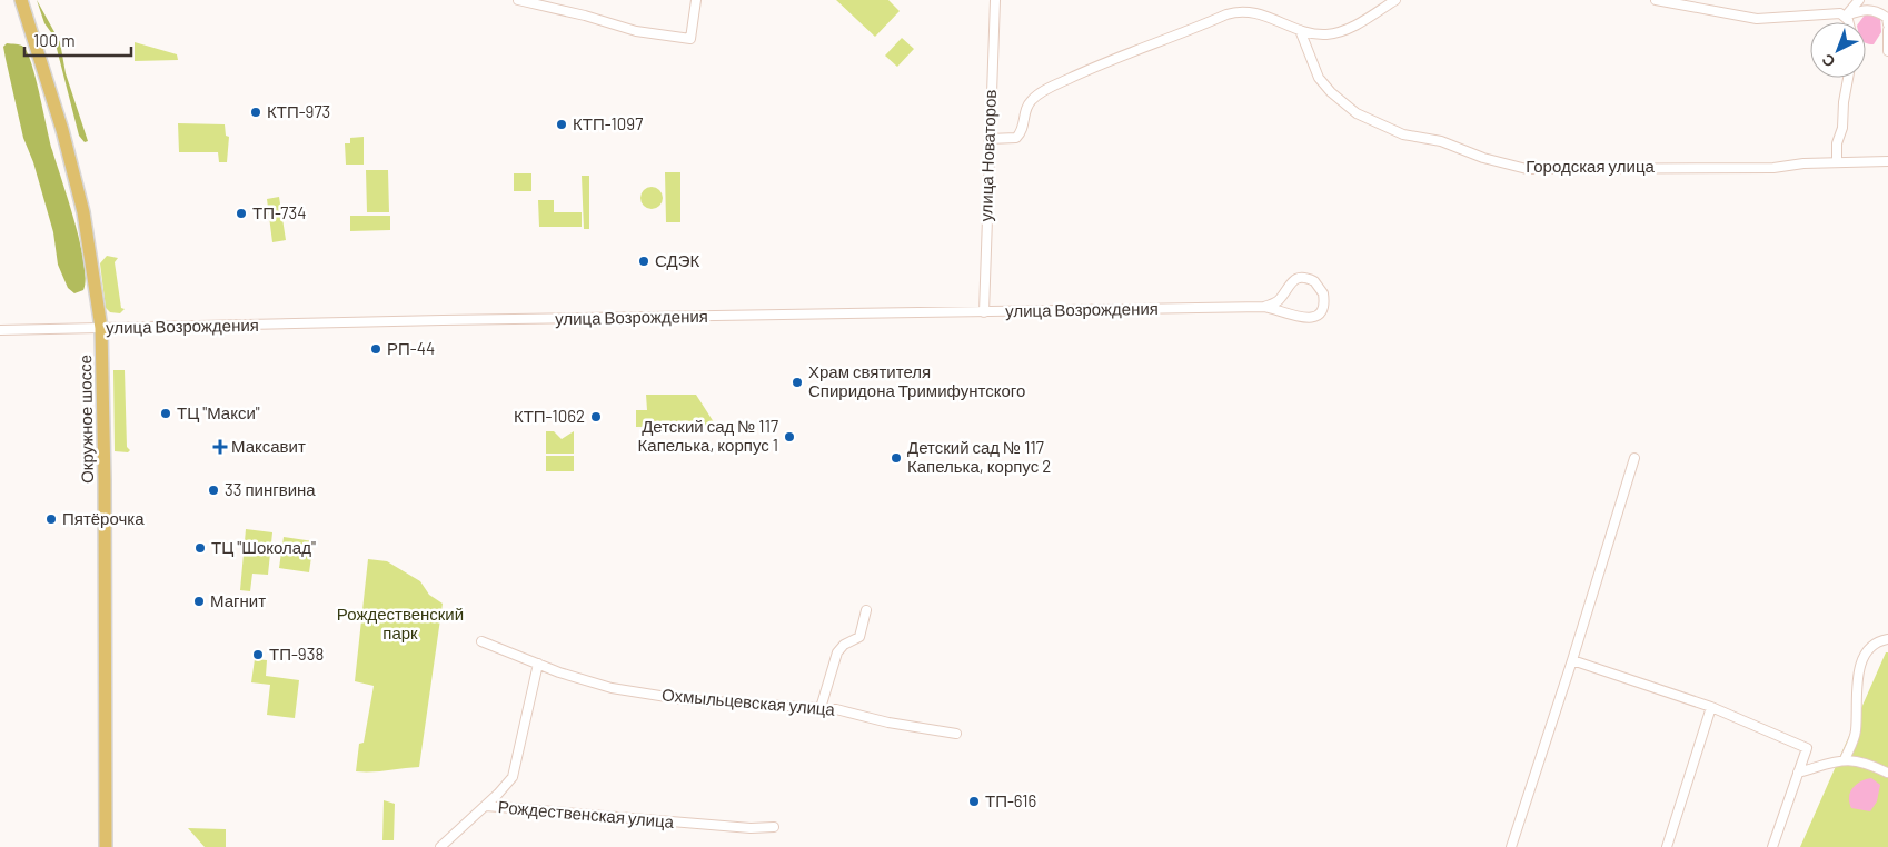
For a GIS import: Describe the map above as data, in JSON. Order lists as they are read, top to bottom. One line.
{"streets":{"main road":["Окружное шоссе"],"street":["улица Новаторов","Городская улица","улица Возрождения","Охмыльцевская улица","Рождественская улица"]},"crossings":[["улица Новаторов","улица Возрождения"],["улица Возрождения","Окружное шоссе"],["Охмыльцевская улица","Рождественская улица"]],"parks":["Рождественский парк"],"places":{"other":["КТП-973","КТП-1097","ТП-734","СДЭК","РП-44","Храм святителя Спиридона Тримифунтского","ТЦ \"Макси\"","КТП-1062","Детский сад № 117 Капелька, корпус 1","Детский сад № 117 Капелька, корпус 2","33 пингвина","Пятёрочка","ТЦ \"Шоколад\"","Магнит","ТП-938","ТП-616"],"health":["Максавит"]},"scale_bar":"100 m","north":"bottom left"}
